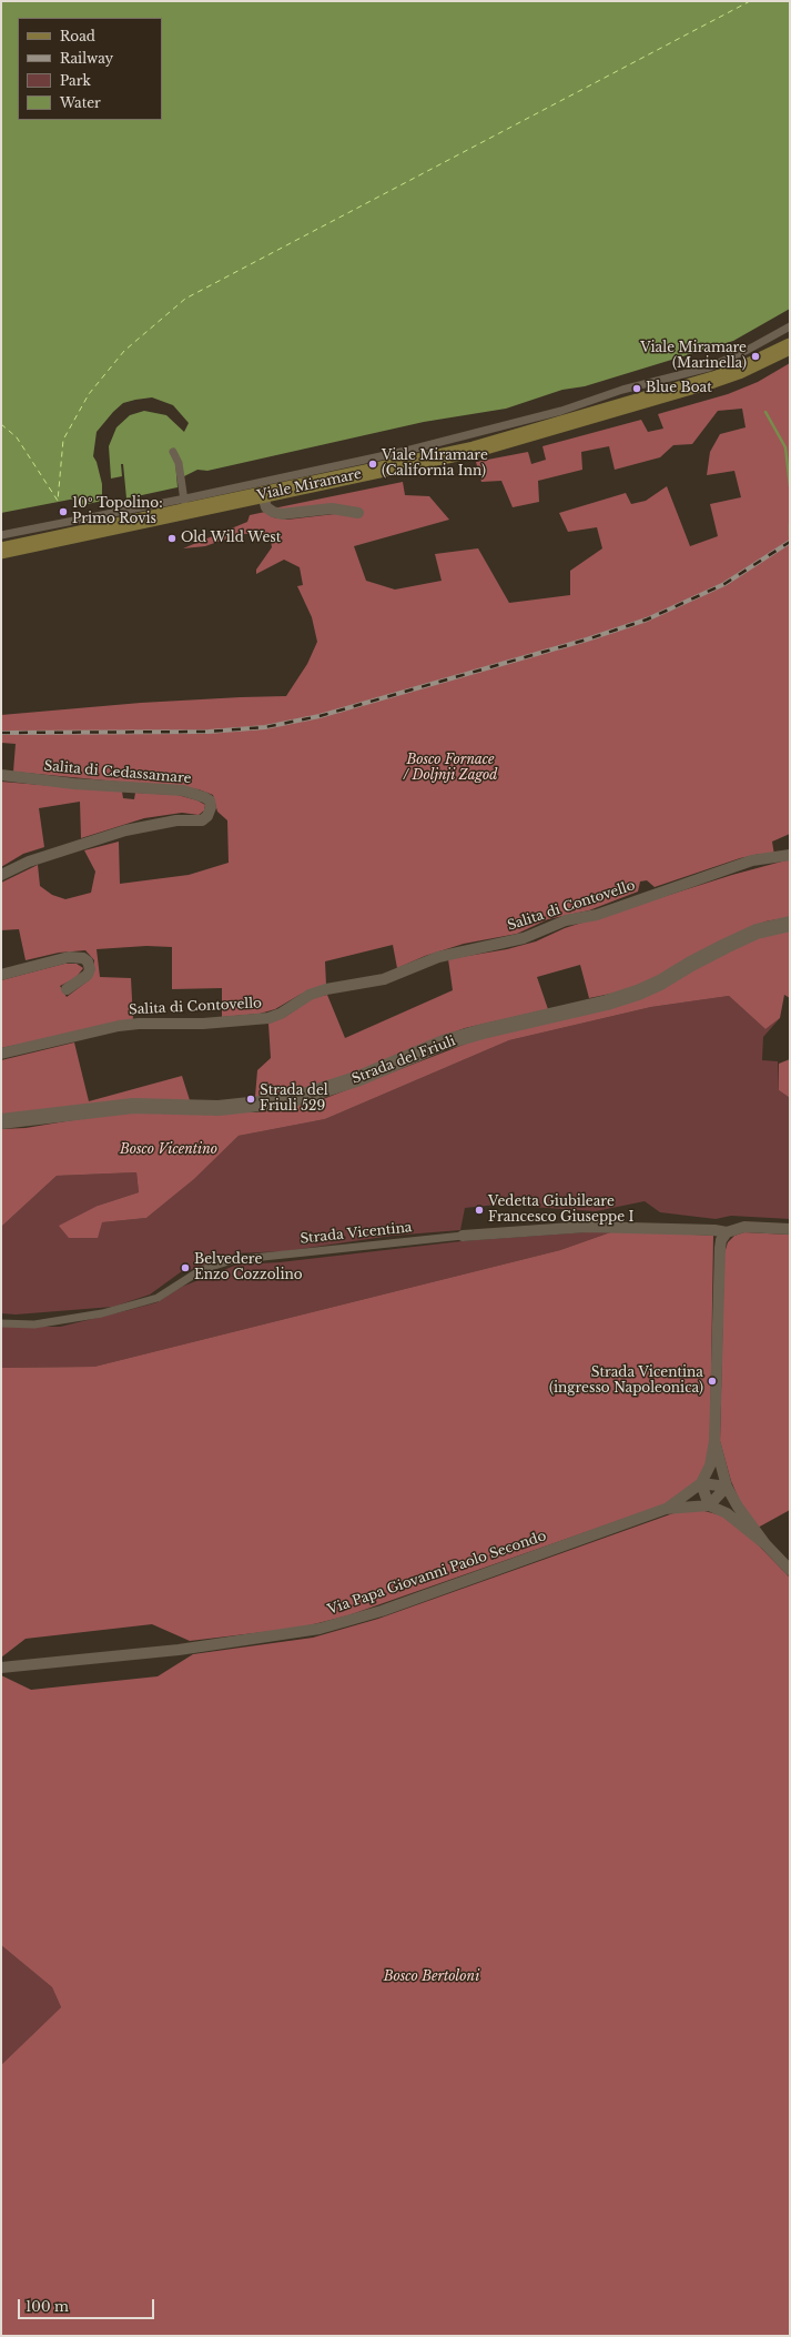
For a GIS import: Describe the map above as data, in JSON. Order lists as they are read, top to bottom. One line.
{"streets":{"main road":["Viale Miramare","Strada del Friuli"],"street":["Salita di Cedassamare","Salita di Contovello","Strada Vicentina","Via Papa Giovanni Paolo Secondo"]},"parks":["Bosco Fornace / Doljnji Zagod","Bosco Vicentino","Bosco Bertoloni"],"places":["Viale Miramare (Marinella)","Blue Boat","Viale Miramare (California Inn)","10º Topolino: Primo Rovis","Old Wild West","Strada del Friuli 529","Vedetta Giubileare Francesco Giuseppe I","Belvedere Enzo Cozzolino","Strada Vicentina (ingresso Napoleonica)"],"legend":["Road","Railway","Park","Water"],"scale_bar":"100 m"}
